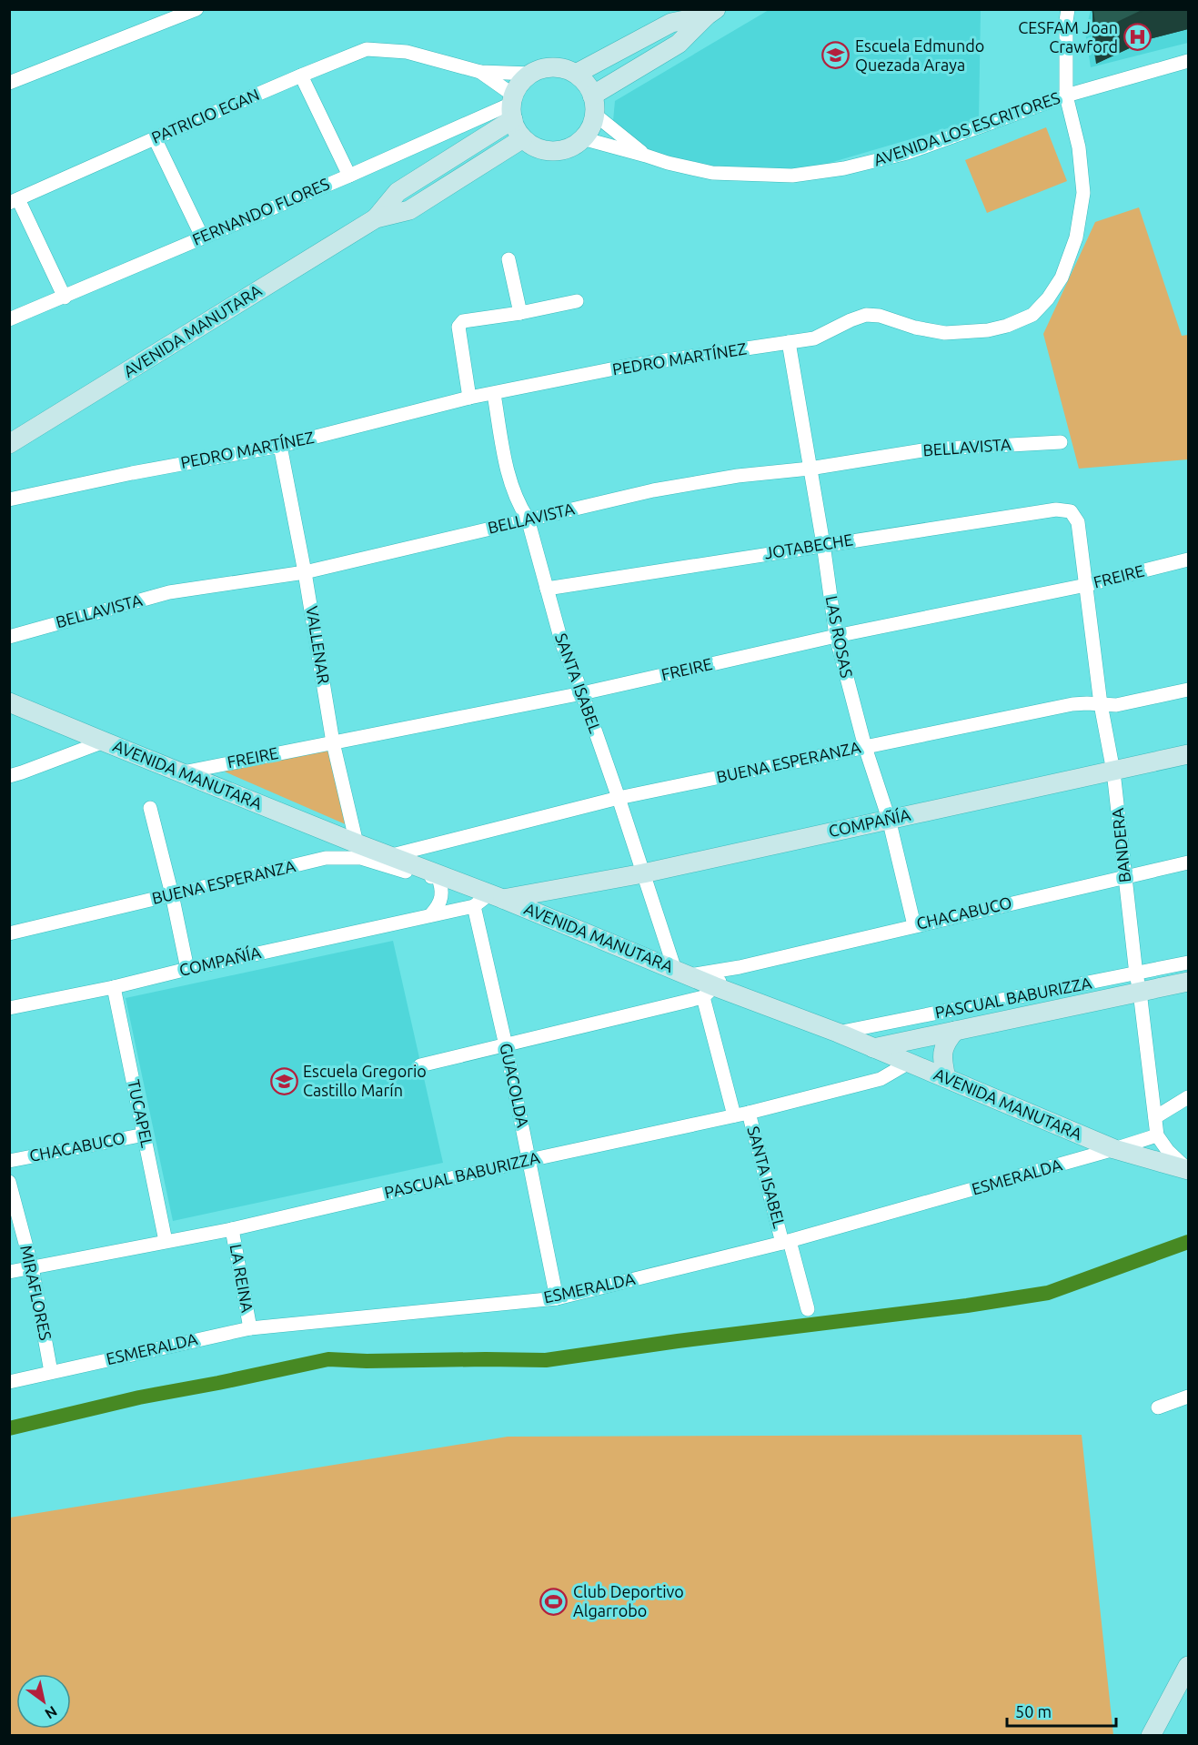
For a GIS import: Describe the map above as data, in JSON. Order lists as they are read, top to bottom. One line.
{"streets":{"main road":["AVENIDA MANUTARA","COMPAÑÍA","PASCUAL BABURIZZA"],"street":["PATRICIO EGAN","AVENIDA LOS ESCRITORES","FERNANDO FLORES","PEDRO MARTÍNEZ","BELLAVISTA","JOTABECHE","FREIRE","LAS ROSAS","VALLENAR","SANTA ISABEL","BUENA ESPERANZA","BANDERA","CHACABUCO","GUACOLDA","TUCAPEL","ESMERALDA","LA REINA","MIRAFLORES"]},"crossings":[["AVENIDA LOS ESCRITORES","FERNANDO FLORES"],["AVENIDA LOS ESCRITORES","AVENIDA MANUTARA"],["AVENIDA LOS ESCRITORES","PEDRO MARTÍNEZ"],["FERNANDO FLORES","AVENIDA MANUTARA"],["AVENIDA MANUTARA","FREIRE"],["AVENIDA MANUTARA","VALLENAR"],["AVENIDA MANUTARA","SANTA ISABEL"],["AVENIDA MANUTARA","BUENA ESPERANZA"],["AVENIDA MANUTARA","COMPAÑÍA"],["AVENIDA MANUTARA","CHACABUCO"],["AVENIDA MANUTARA","PASCUAL BABURIZZA"],["AVENIDA MANUTARA","ESMERALDA"],["PEDRO MARTÍNEZ","LAS ROSAS"],["PEDRO MARTÍNEZ","VALLENAR"],["PEDRO MARTÍNEZ","SANTA ISABEL"],["BELLAVISTA","LAS ROSAS"],["BELLAVISTA","VALLENAR"],["BELLAVISTA","SANTA ISABEL"],["JOTABECHE","LAS ROSAS"],["JOTABECHE","SANTA ISABEL"],["JOTABECHE","BANDERA"],["FREIRE","LAS ROSAS"],["FREIRE","VALLENAR"],["FREIRE","SANTA ISABEL"],["FREIRE","BANDERA"],["LAS ROSAS","BUENA ESPERANZA"],["LAS ROSAS","COMPAÑÍA"],["LAS ROSAS","CHACABUCO"],["SANTA ISABEL","BUENA ESPERANZA"],["SANTA ISABEL","COMPAÑÍA"],["SANTA ISABEL","CHACABUCO"],["SANTA ISABEL","PASCUAL BABURIZZA"],["SANTA ISABEL","ESMERALDA"],["BUENA ESPERANZA","BANDERA"],["COMPAÑÍA","BANDERA"],["COMPAÑÍA","GUACOLDA"],["COMPAÑÍA","TUCAPEL"],["BANDERA","CHACABUCO"],["BANDERA","PASCUAL BABURIZZA"],["BANDERA","ESMERALDA"],["CHACABUCO","GUACOLDA"],["CHACABUCO","TUCAPEL"],["PASCUAL BABURIZZA","GUACOLDA"],["PASCUAL BABURIZZA","TUCAPEL"],["PASCUAL BABURIZZA","LA REINA"],["PASCUAL BABURIZZA","MIRAFLORES"],["GUACOLDA","ESMERALDA"],["ESMERALDA","LA REINA"],["ESMERALDA","MIRAFLORES"]],"places":{"hospital":["CESFAM Joan Crawford"],"school or university":["Escuela Edmundo Quezada Araya","Escuela Gregorio Castillo Marín"],"sports":["Club Deportivo Algarrobo"]},"scale_bar":"50 m","north":"bottom right"}
